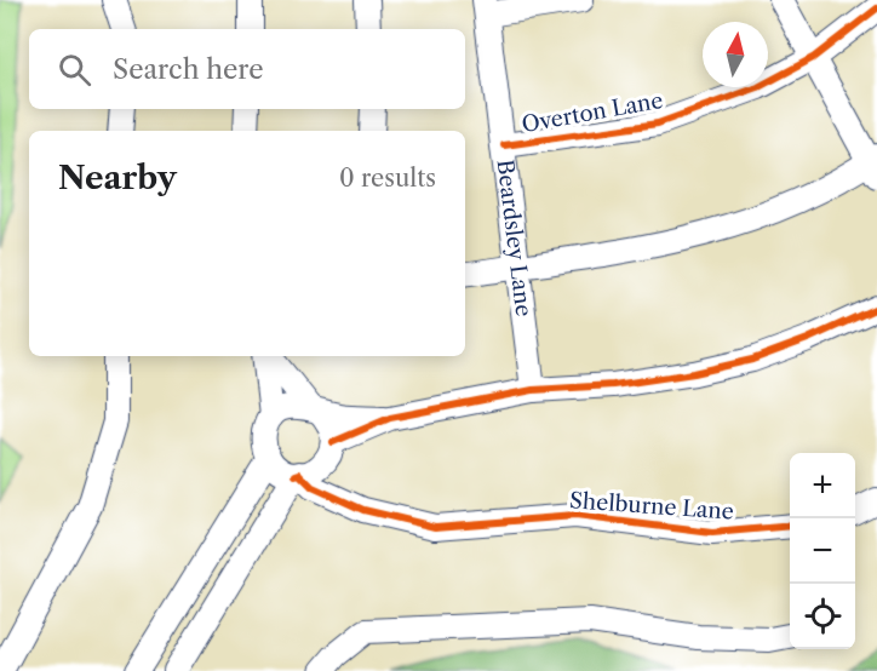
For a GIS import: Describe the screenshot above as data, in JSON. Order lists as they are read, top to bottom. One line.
{"streets":{"street":["Overton Lane","Beardsley Lane","Shelburne Lane"]},"crossings":[["Overton Lane","Beardsley Lane"]],"north":"top","page":{"search":"Search here","heading":["Nearby","0 results"],"map_buttons":["+","−"]}}
